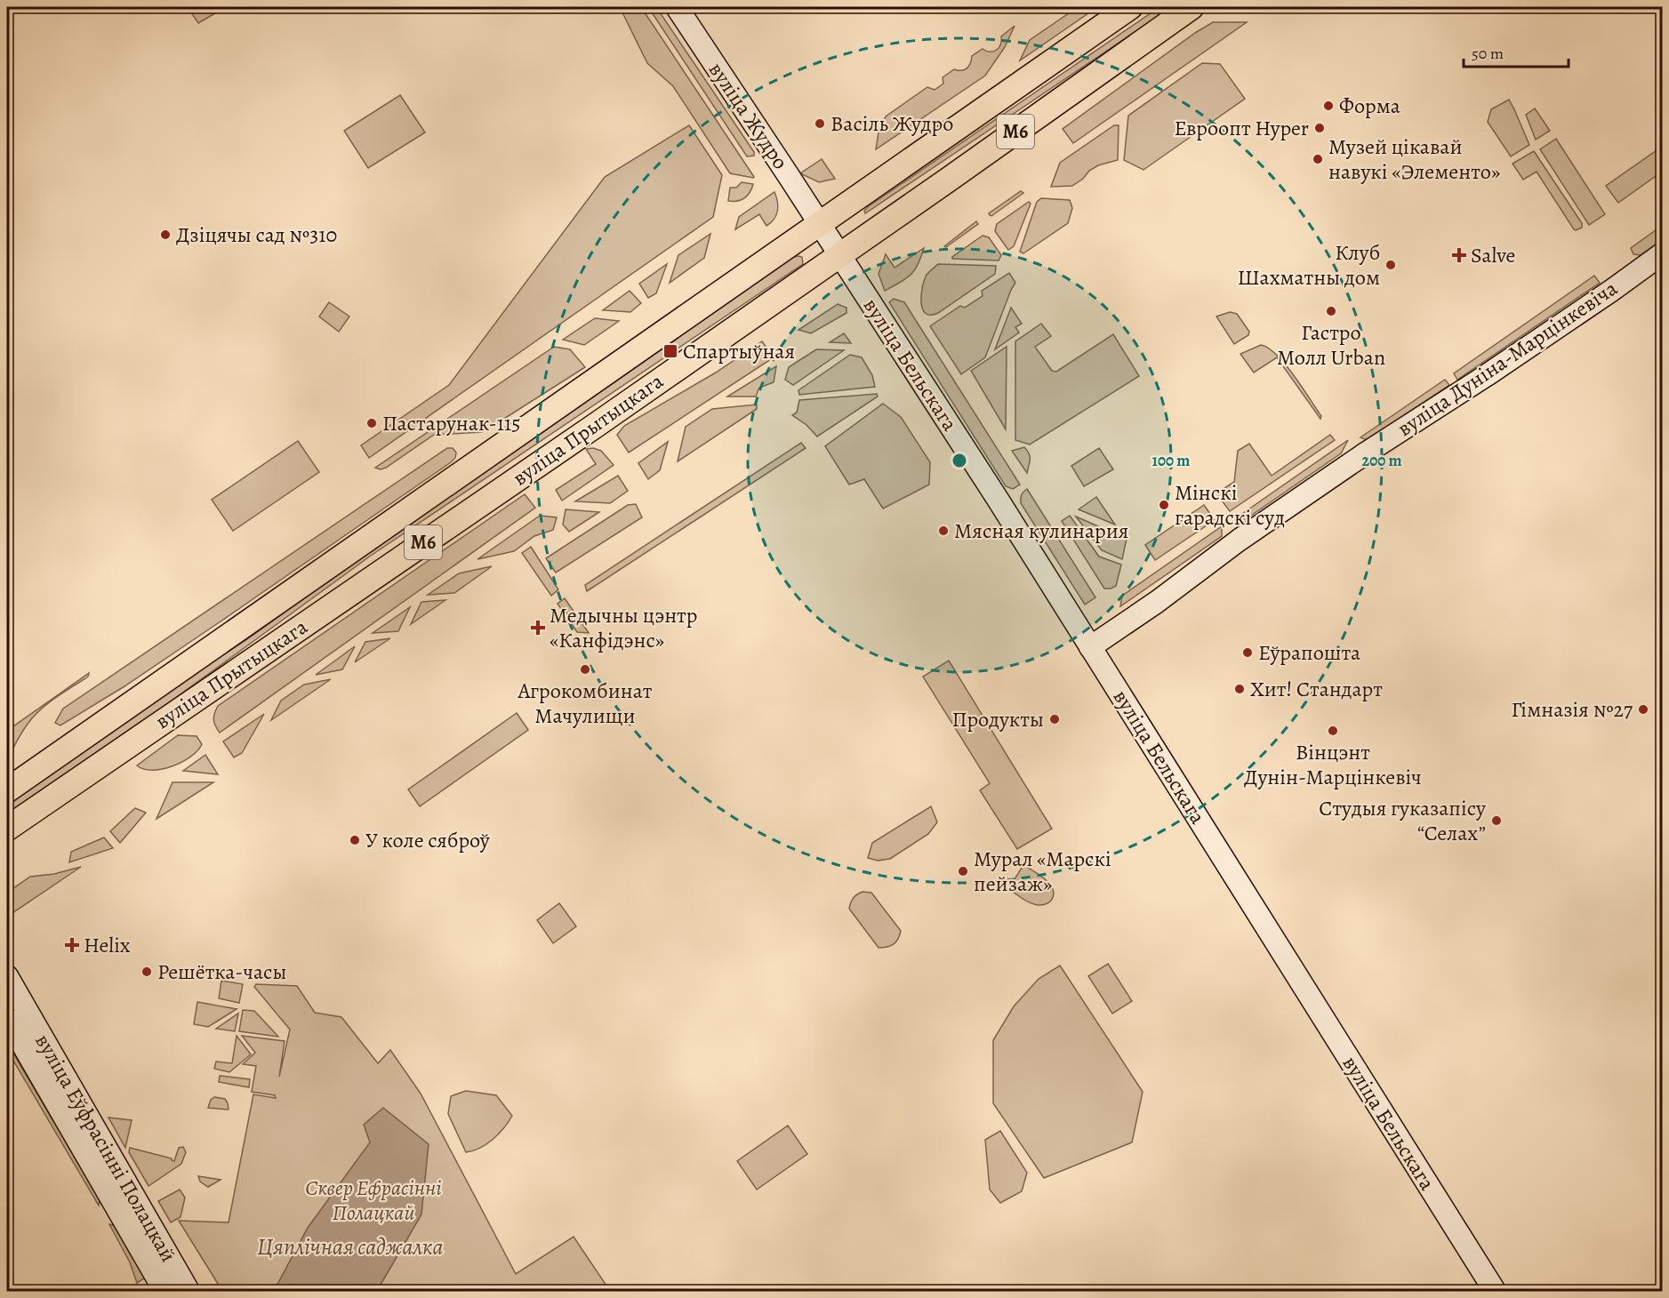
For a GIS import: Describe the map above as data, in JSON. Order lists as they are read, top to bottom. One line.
{"streets":{"main road":["вуліца Жудро","М6","вуліца Дуніна-Марцінкевіча","вуліца Бельскага","вуліца Прытыцкага","вуліца Еўфрасінні Полацкай"]},"crossings":[["вуліца Жудро","вуліца Бельскага"],["вуліца Жудро","вуліца Прытыцкага"],["вуліца Дуніна-Марцінкевіча","вуліца Бельскага"],["вуліца Бельскага","вуліца Прытыцкага"]],"water":["Цяплічная саджалка"],"parks":["Сквер Ефрасінні Полацкай"],"places":{"other":["Форма","Васіль Жудро","Евроопт Hyper","Музей цікавай навукі «Элементо»","Дзіцячы сад №310","Клуб Шахматны дом","Гастро Молл Urban","Пастарунак-115","Мінскі гарадскі суд","Мясная кулинария","Еўрапошта","Агрокомбинат Мачулищи","Хит! Стандарт","Гімназія №27","Продукты","Вінцэнт Дунін-Марцінкевіч","Студыя гуказапісу “Селах”","У коле сяброў","Мурал «Марскі пейзаж»","Решётка-часы"],"health":["Salve","Медычны цэнтр «Канфідэнс»","Helix"],"transit":["Спартыўная"]},"scale_bar":"50 m","rings":["100 m","200 m"]}
